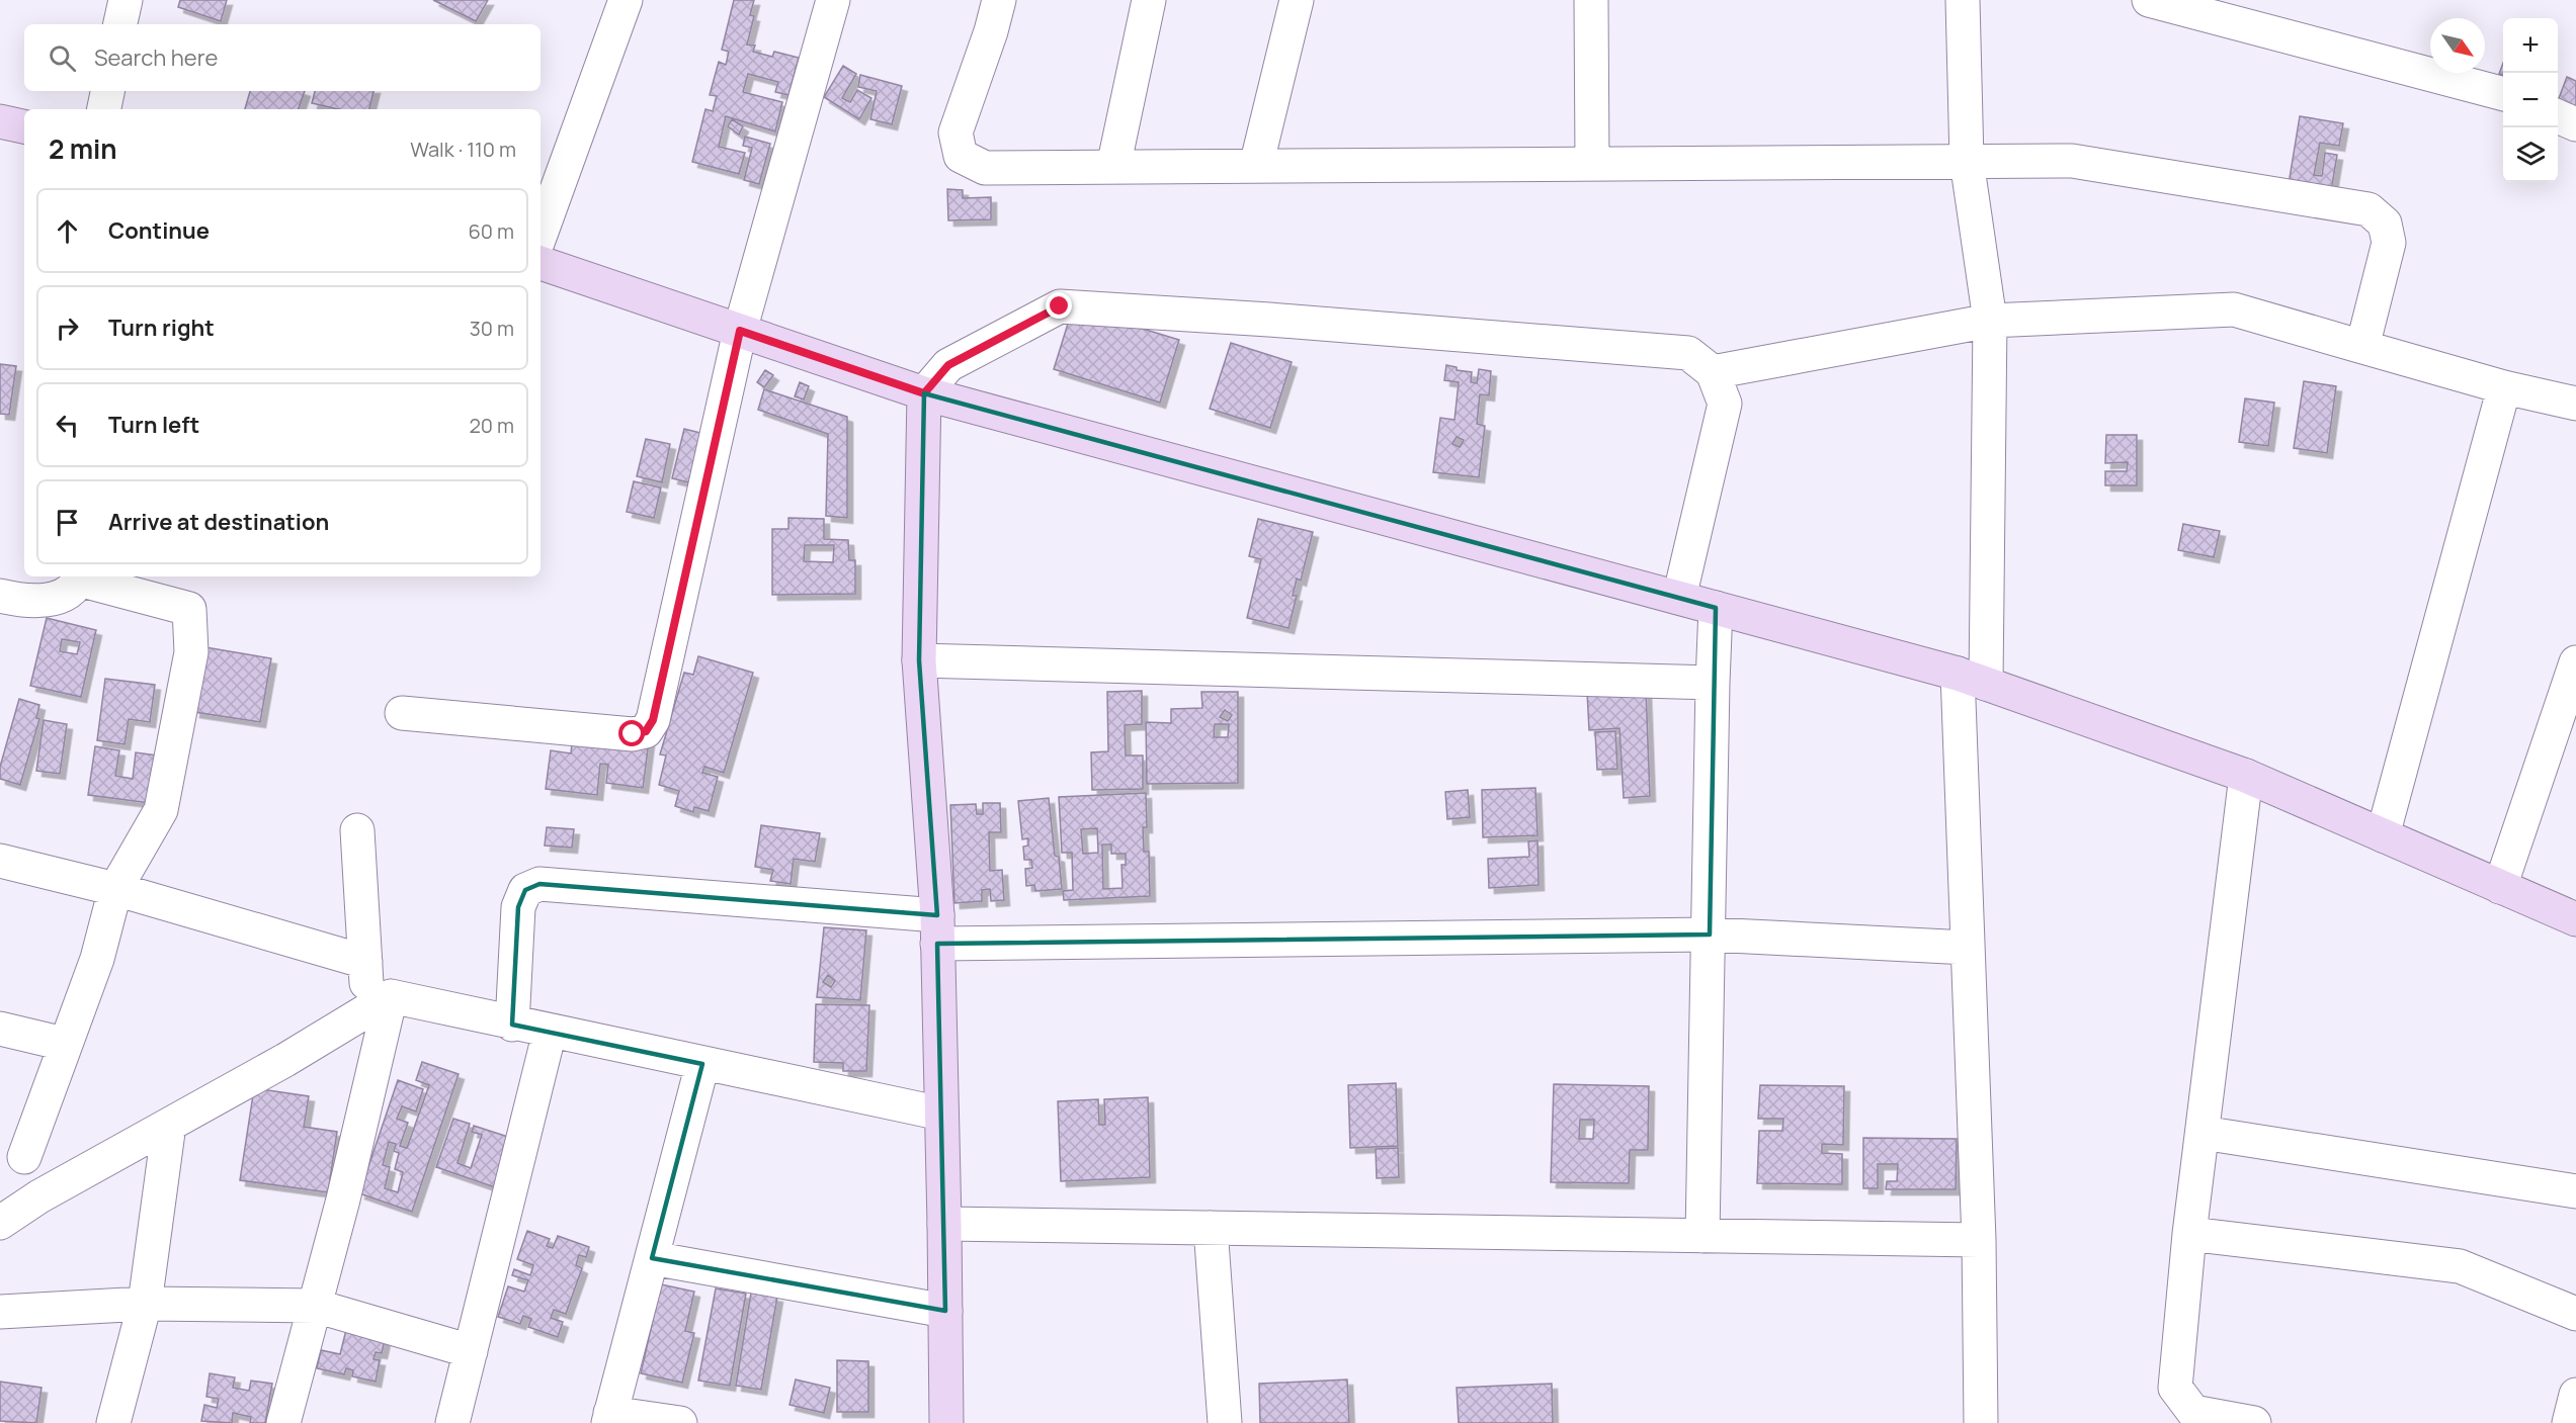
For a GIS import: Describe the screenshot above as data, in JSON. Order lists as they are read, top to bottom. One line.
{"north":"bottom right","page":{"map_buttons":["+","−"],"search":"Search here","heading":["2 min","Walk · 110 m"],"list":[["Continue","60 m"],["Turn right","30 m"],["Turn left","20 m"],"Arrive at destination"]}}
